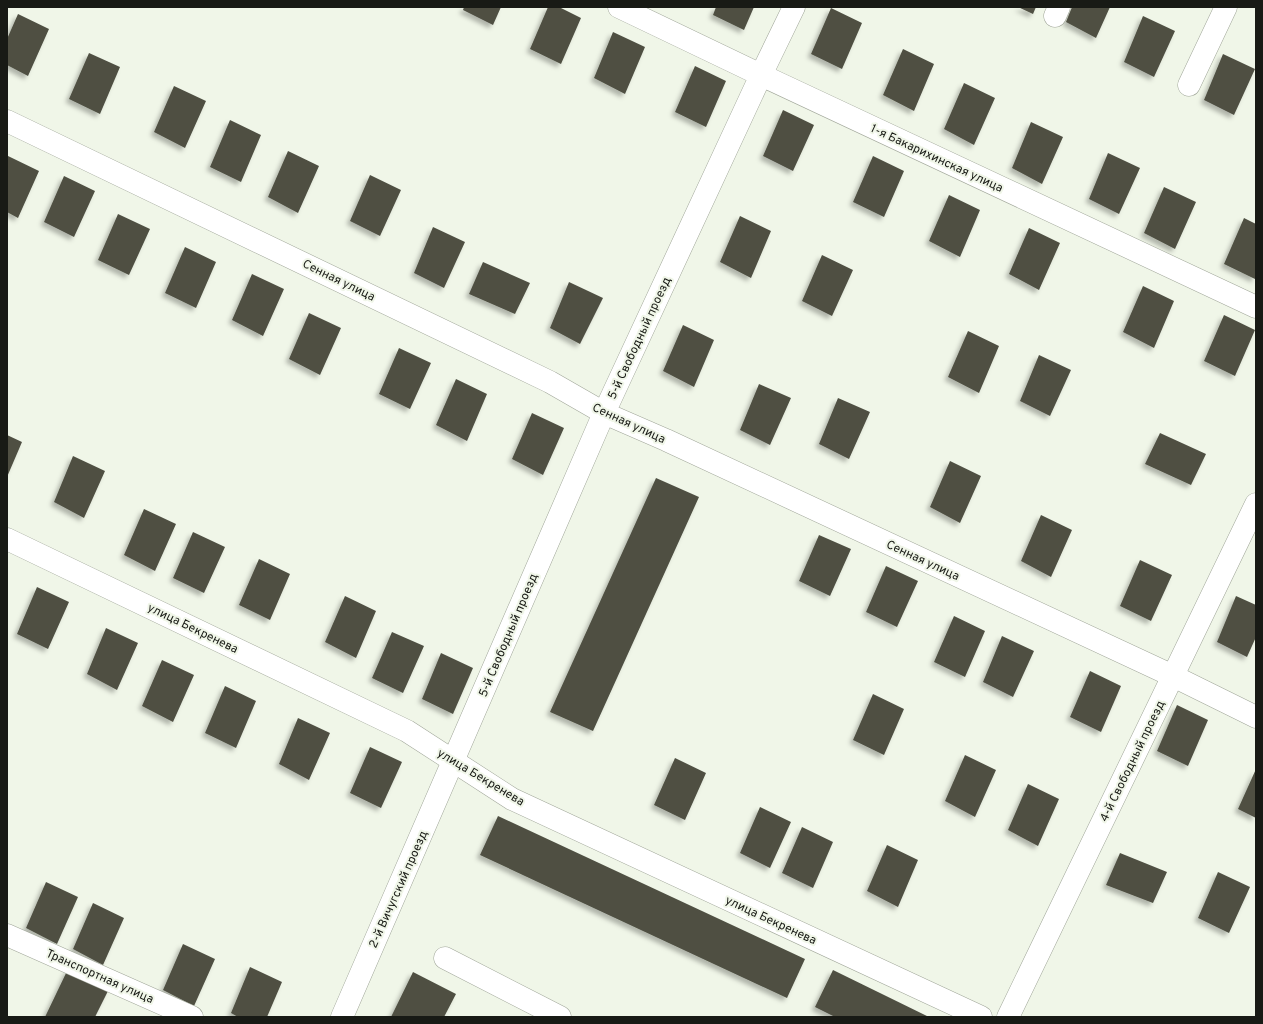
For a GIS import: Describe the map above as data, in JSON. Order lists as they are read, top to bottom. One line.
{"streets":{"street":["1-я Бакарихинская улица","Сенная улица","5-й Свободный проезд","улица Бекренева","4-й Свободный проезд","2-й Вичугский проезд","Транспортная улица"]},"crossings":[["1-я Бакарихинская улица","5-й Свободный проезд"],["Сенная улица","5-й Свободный проезд"],["Сенная улица","4-й Свободный проезд"],["5-й Свободный проезд","улица Бекренева"],["5-й Свободный проезд","2-й Вичугский проезд"],["улица Бекренева","2-й Вичугский проезд"]]}
